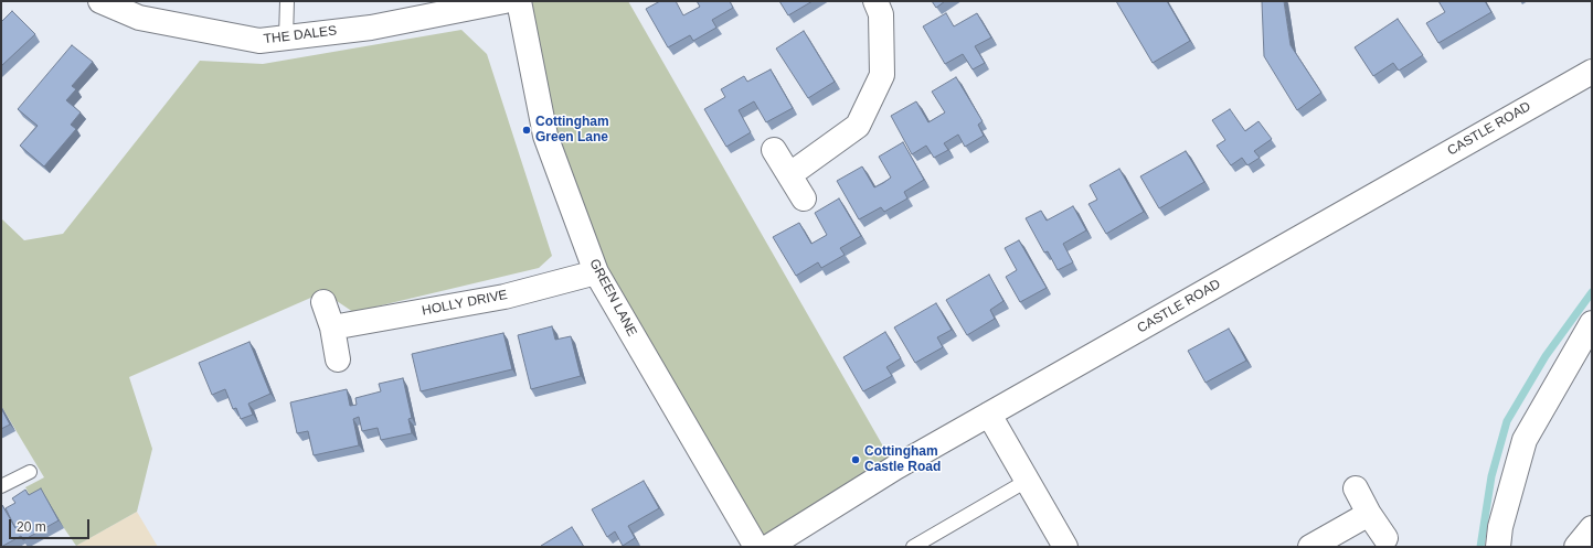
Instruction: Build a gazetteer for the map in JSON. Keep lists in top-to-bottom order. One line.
{"streets":{"street":["THE DALES","CASTLE ROAD","GREEN LANE","HOLLY DRIVE"]},"crossings":[["GREEN LANE","HOLLY DRIVE"]],"places":["Cottingham Green Lane","Cottingham Castle Road"],"scale_bar":"20 m"}
